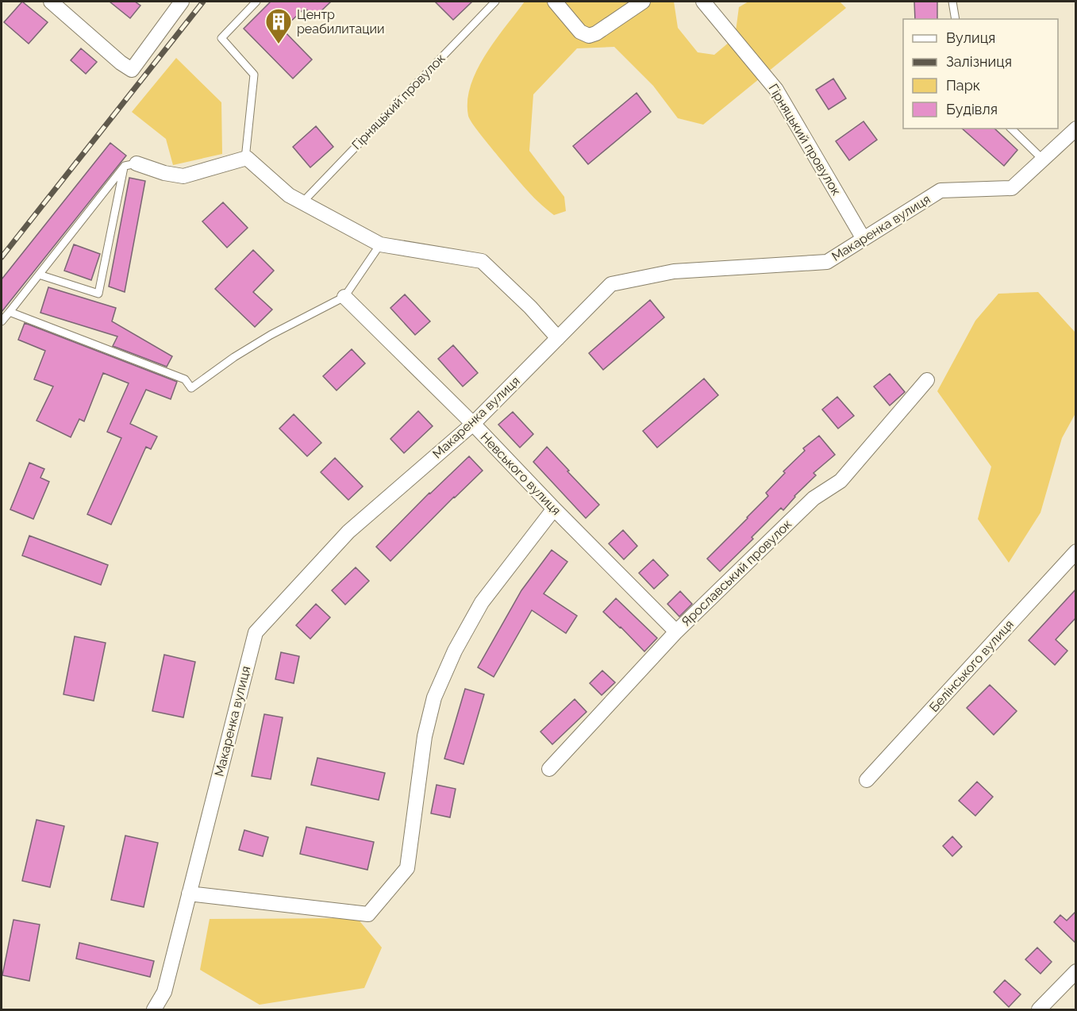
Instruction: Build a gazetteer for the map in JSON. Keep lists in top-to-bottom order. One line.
{"streets":{"street":["Гірняцький провулок","Макаренка вулиця","Невського вулиця","Ярославський провулок","Белінського вулиця"]},"crossings":[["Гірняцький провулок","Макаренка вулиця"],["Макаренка вулиця","Невського вулиця"],["Невського вулиця","Ярославський провулок"]],"places":{"building":["Центр реабилитации"]},"legend":["Вулиця","Залізниця","Парк","Будівля"]}
